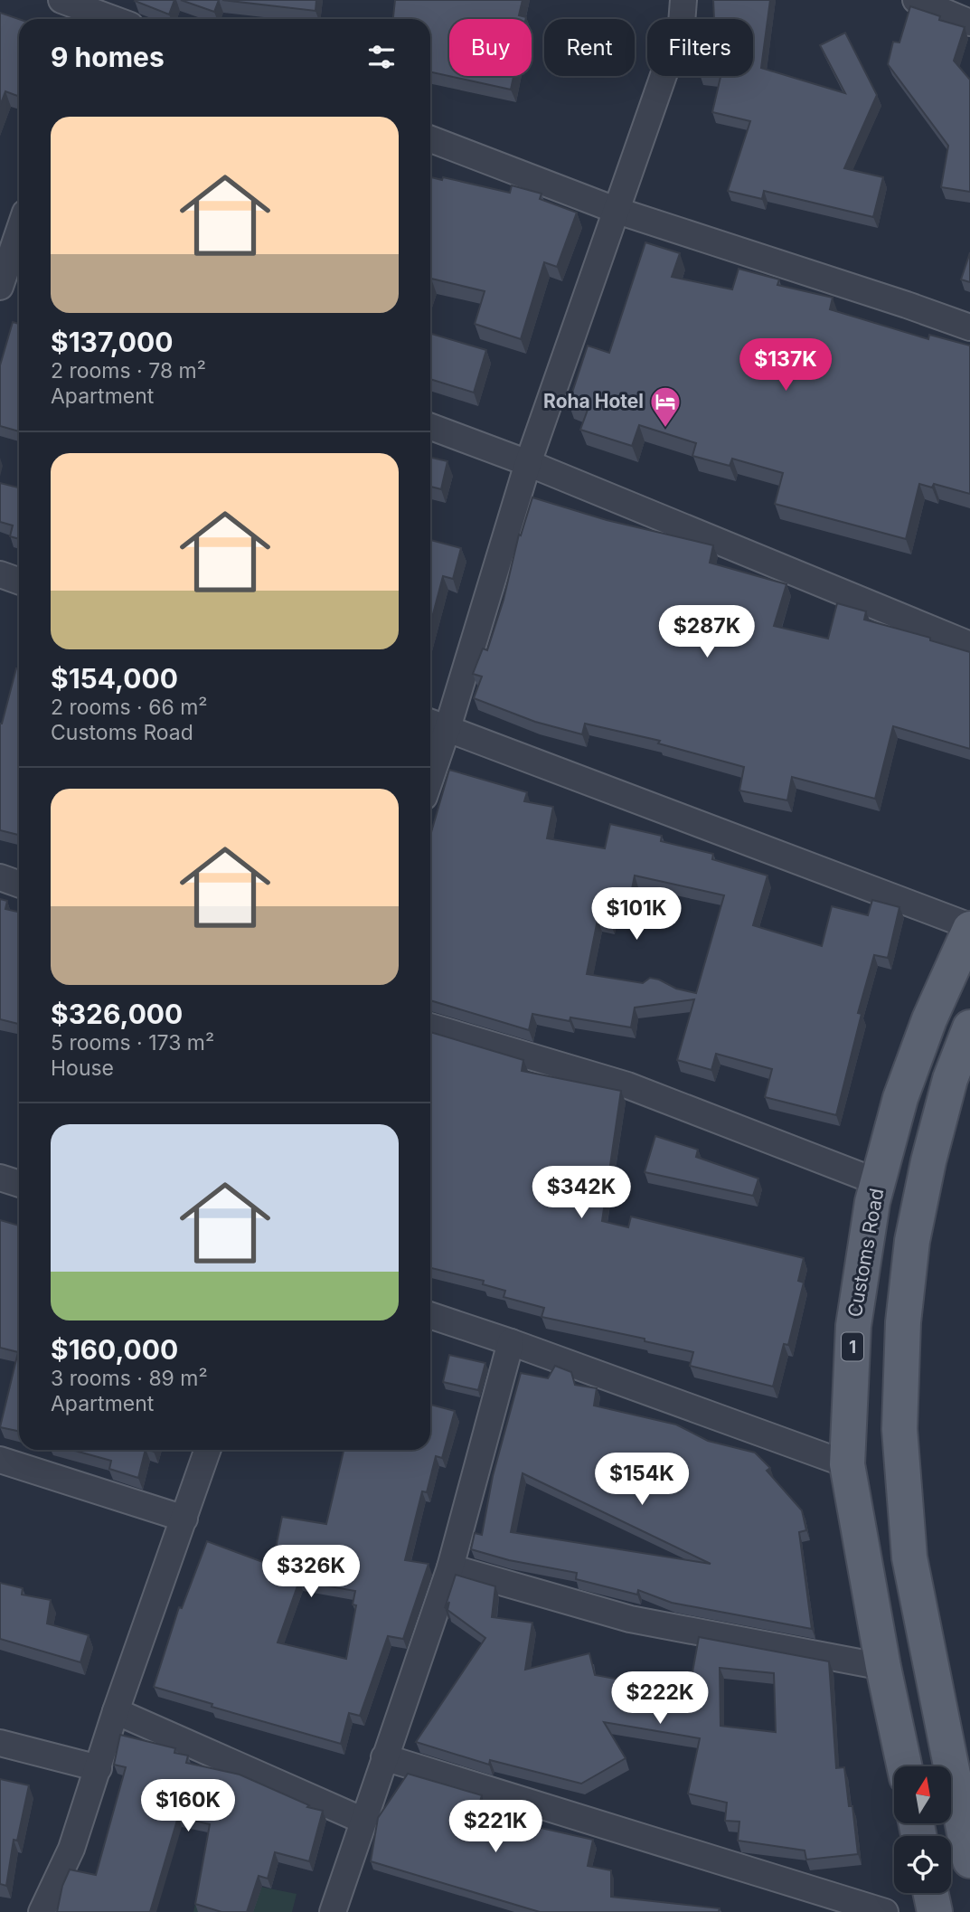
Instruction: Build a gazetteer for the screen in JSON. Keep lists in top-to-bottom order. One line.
{"streets":{"main road":["Customs Road","1"]},"places":{"hotel":["Roha Hotel"]},"north":"top","page":{"chip":["Buy","Rent","Filters"],"heading":"9 homes","list":[{"name":"$137,000","note":"2 rooms · 78 m² · Apartment"},{"name":"$154,000","note":"2 rooms · 66 m² · Customs Road"},{"name":"$326,000","note":"5 rooms · 173 m² · House"},{"name":"$160,000","note":"3 rooms · 89 m² · Apartment"}],"price":["$137K","$287K","$101K","$342K","$154K","$326K","$222K","$160K","$221K"]}}
